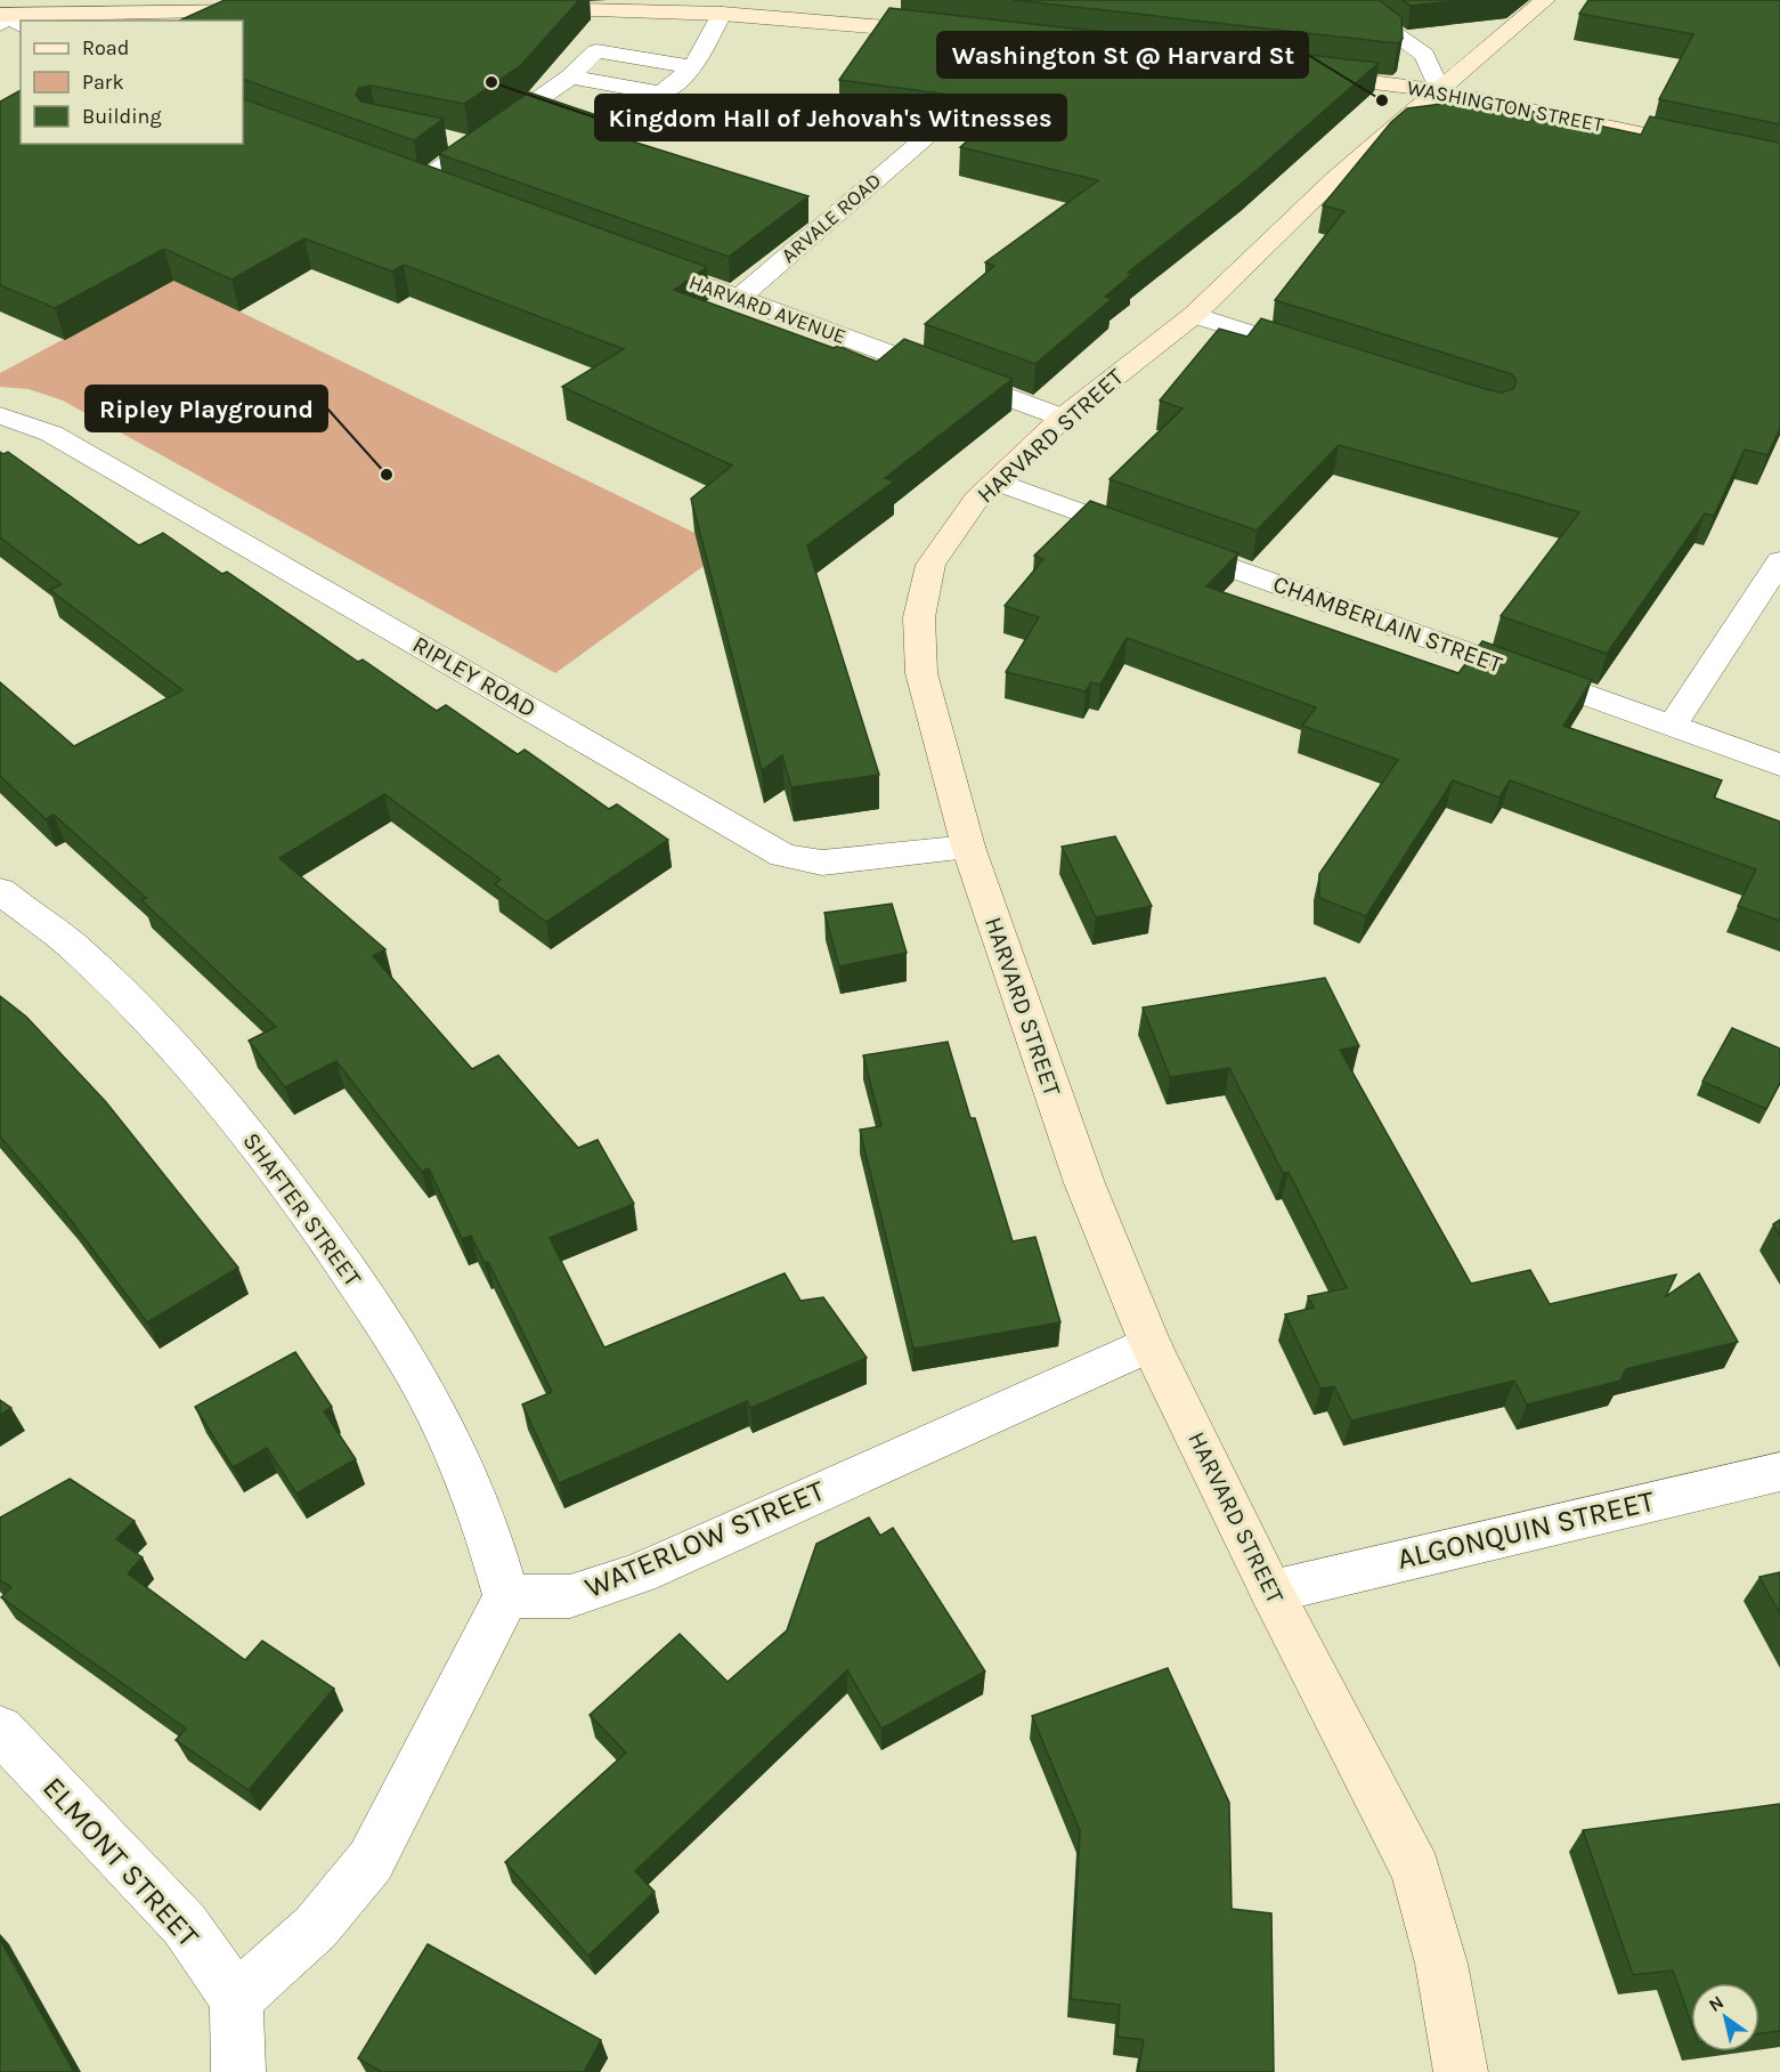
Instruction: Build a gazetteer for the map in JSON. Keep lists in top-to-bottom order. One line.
{"streets":{"main road":["WASHINGTON STREET","HARVARD STREET"],"street":["ARVALE ROAD","HARVARD AVENUE","CHAMBERLAIN STREET","RIPLEY ROAD","SHAFTER STREET","ALGONQUIN STREET","WATERLOW STREET","ELMONT STREET"]},"crossings":[["WASHINGTON STREET","HARVARD STREET"],["ARVALE ROAD","HARVARD AVENUE"],["HARVARD AVENUE","HARVARD STREET"],["HARVARD STREET","CHAMBERLAIN STREET"],["HARVARD STREET","RIPLEY ROAD"],["HARVARD STREET","ALGONQUIN STREET"],["HARVARD STREET","WATERLOW STREET"],["SHAFTER STREET","WATERLOW STREET"]],"places":["Kingdom Hall of Jehovah's Witnesses","Washington St @ Harvard St","Ripley Playground"],"legend":["Road","Park","Building"],"north":"top left"}
